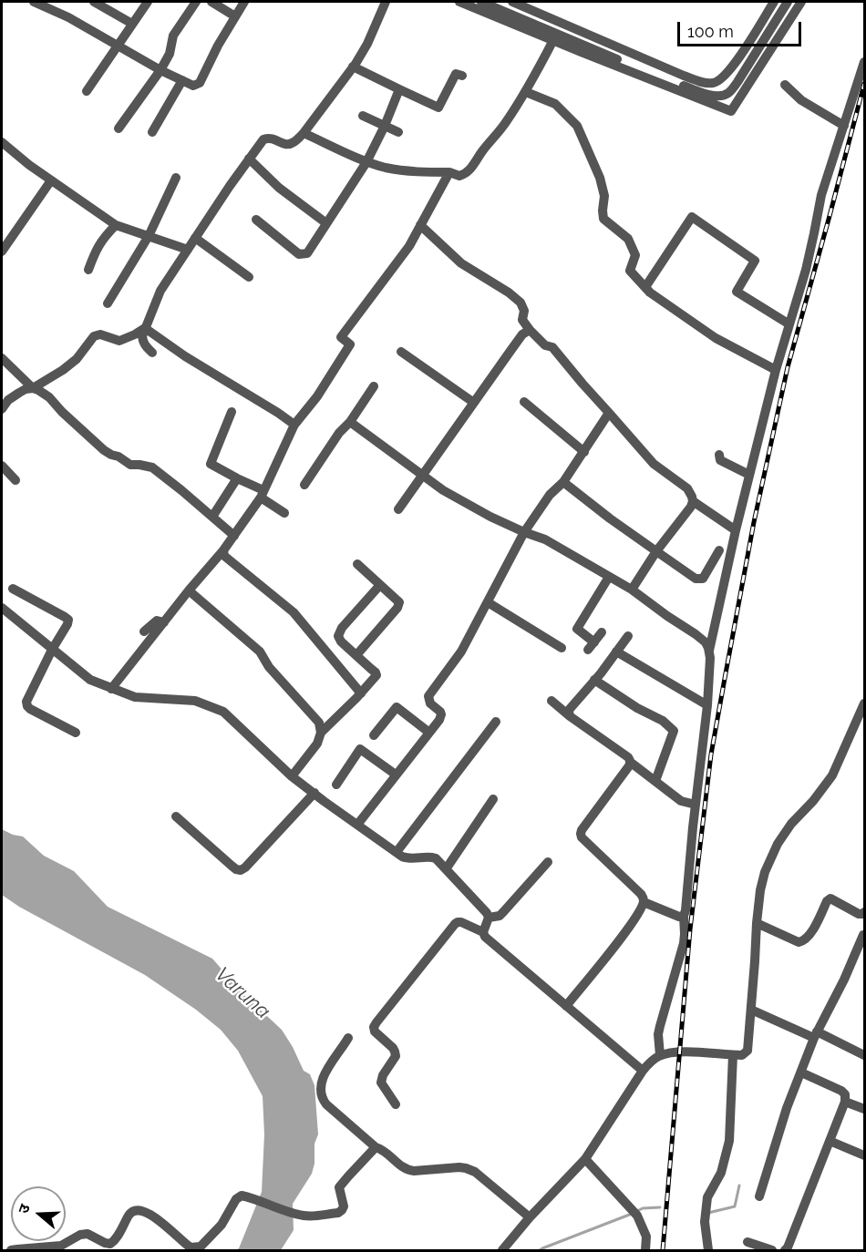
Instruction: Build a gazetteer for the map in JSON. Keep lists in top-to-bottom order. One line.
{"water":["Varuna"],"scale_bar":"100 m","north":"left"}
